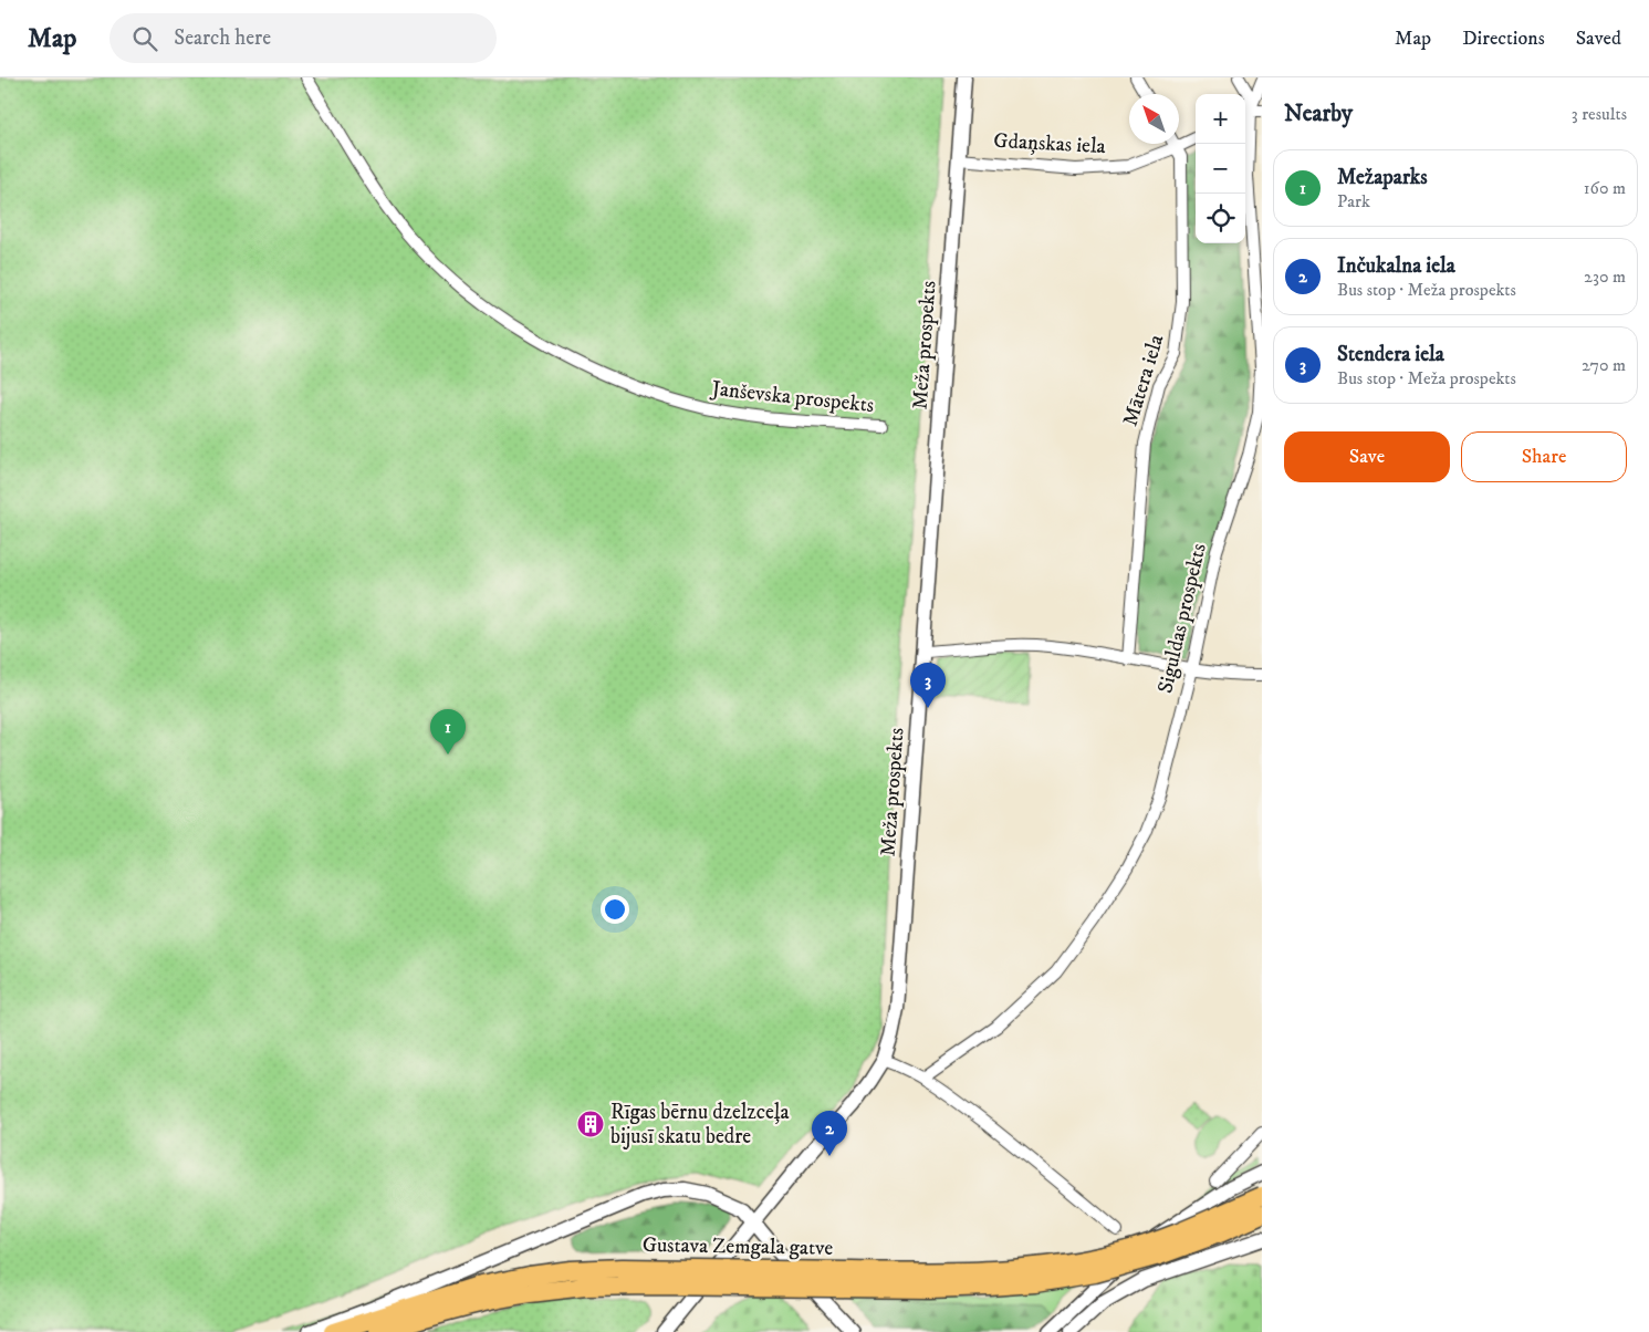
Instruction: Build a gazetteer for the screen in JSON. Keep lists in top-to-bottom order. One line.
{"streets":{"main road":["Gustava Zemgala gatve"],"street":["Gdaņskas iela","Meža prospekts","Mātera iela","Janševska prospekts","Siguldas prospekts"]},"crossings":[["Gdaņskas iela","Meža prospekts"],["Gdaņskas iela","Mātera iela"]],"places":{"building":["Rīgas bērnu dzelzceļa bijusī skatu bedre"]},"north":"top left","page":{"header":"Map","search":"Search here","nav":["Map","Directions","Saved"],"heading":["Nearby","3 results"],"map_buttons":["+","−"],"list":[{"mark":"1","name":"Mežaparks","note":"Park","value":"160 m"},{"mark":"2","name":"Inčukalna iela","note":"Bus stop · Meža prospekts","value":"230 m"},{"mark":"3","name":"Stendera iela","note":"Bus stop · Meža prospekts","value":"270 m"}],"buttons":["Save","Share"],"pins":["3","1","2"]}}
